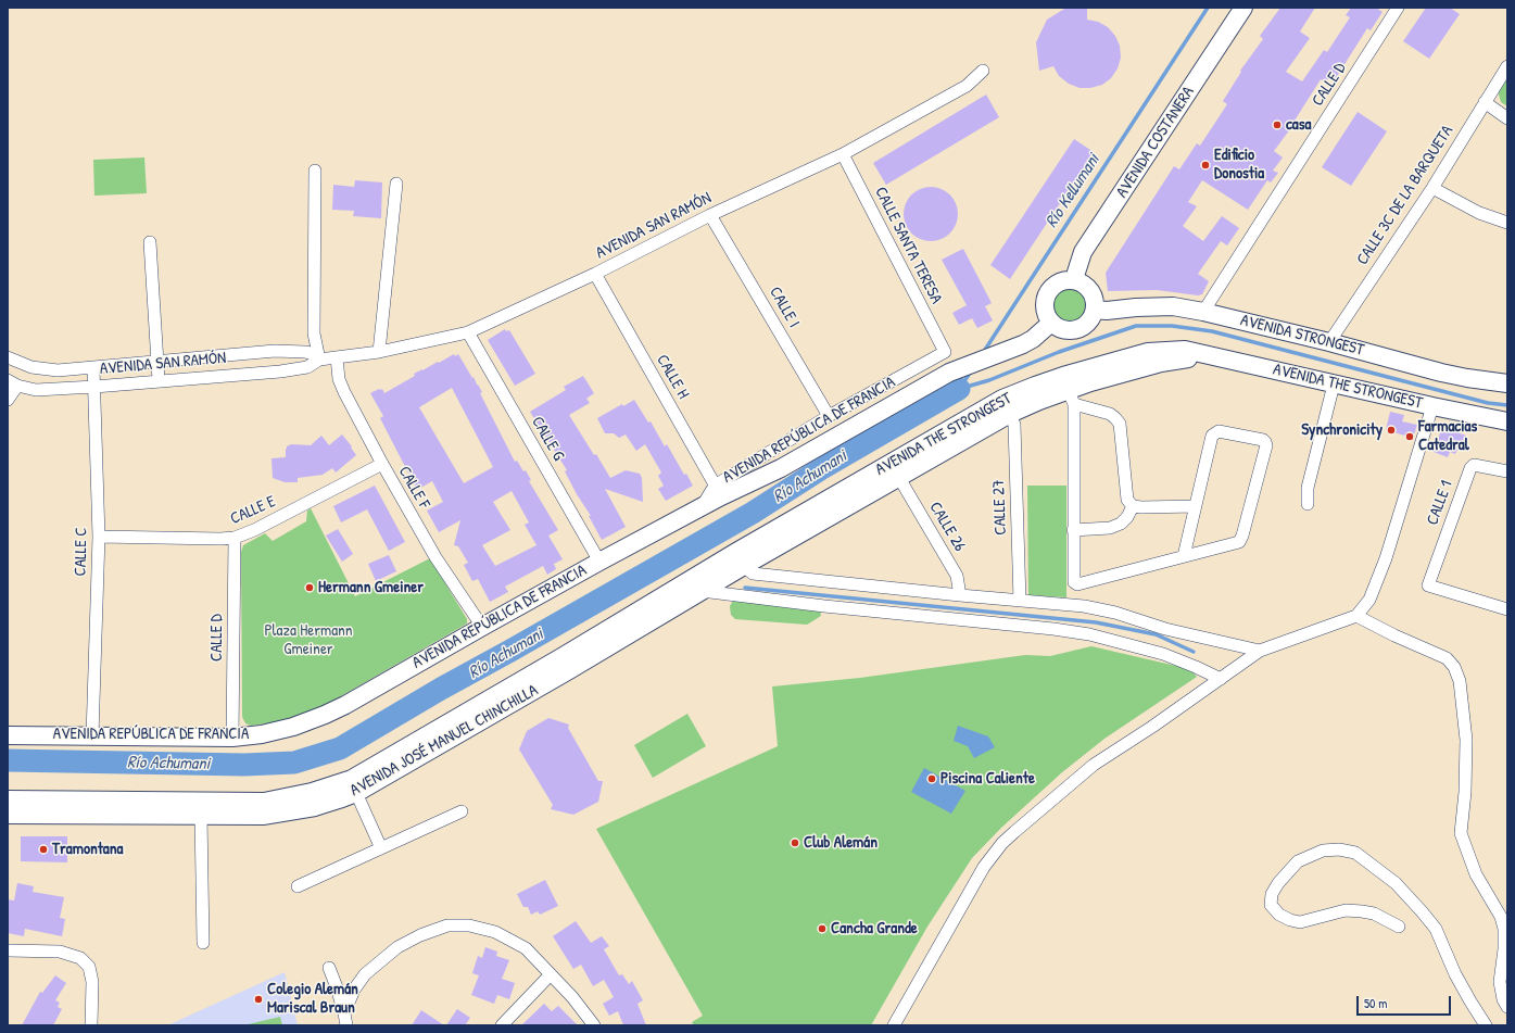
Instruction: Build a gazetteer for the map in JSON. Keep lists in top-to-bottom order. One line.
{"streets":{"street":["CALLE D","AVENIDA COSTANERA","CALLE 3C DE LA BARQUETA","AVENIDA SAN RAMÓN","CALLE SANTA TERESA","CALLE I","AVENIDA STRONGEST","CALLE H","AVENIDA THE STRONGEST","AVENIDA REPÚBLICA DE FRANCIA","CALLE G","CALLE F","CALLE 1","CALLE 27","CALLE E","CALLE 26","CALLE C","AVENIDA JOSÉ MANUEL CHINCHILLA"]},"crossings":[["CALLE D","AVENIDA STRONGEST"],["CALLE D","AVENIDA REPÚBLICA DE FRANCIA"],["CALLE D","CALLE E"],["AVENIDA COSTANERA","AVENIDA STRONGEST"],["AVENIDA COSTANERA","AVENIDA REPÚBLICA DE FRANCIA"],["CALLE 3C DE LA BARQUETA","AVENIDA STRONGEST"],["AVENIDA SAN RAMÓN","CALLE SANTA TERESA"],["AVENIDA SAN RAMÓN","CALLE I"],["AVENIDA SAN RAMÓN","CALLE H"],["AVENIDA SAN RAMÓN","CALLE G"],["AVENIDA SAN RAMÓN","CALLE F"],["AVENIDA SAN RAMÓN","CALLE C"],["CALLE SANTA TERESA","AVENIDA REPÚBLICA DE FRANCIA"],["CALLE I","AVENIDA REPÚBLICA DE FRANCIA"],["AVENIDA STRONGEST","AVENIDA REPÚBLICA DE FRANCIA"],["CALLE H","AVENIDA REPÚBLICA DE FRANCIA"],["AVENIDA THE STRONGEST","CALLE 27"],["AVENIDA THE STRONGEST","CALLE 26"],["AVENIDA THE STRONGEST","AVENIDA JOSÉ MANUEL CHINCHILLA"],["AVENIDA REPÚBLICA DE FRANCIA","CALLE G"],["AVENIDA REPÚBLICA DE FRANCIA","CALLE F"],["AVENIDA REPÚBLICA DE FRANCIA","CALLE C"],["CALLE F","CALLE E"],["CALLE E","CALLE C"]],"water":["Río Kellumani","Río Achumani"],"parks":["Plaza Hermann Gmeiner"],"places":["casa","Edificio Donostia","Synchronicity","Farmacias Catedral","Hermann Gmeiner","Piscina Caliente","Club Alemán","Tramontana","Cancha Grande","Colegio Alemán Mariscal Braun"],"scale_bar":"50 m"}
